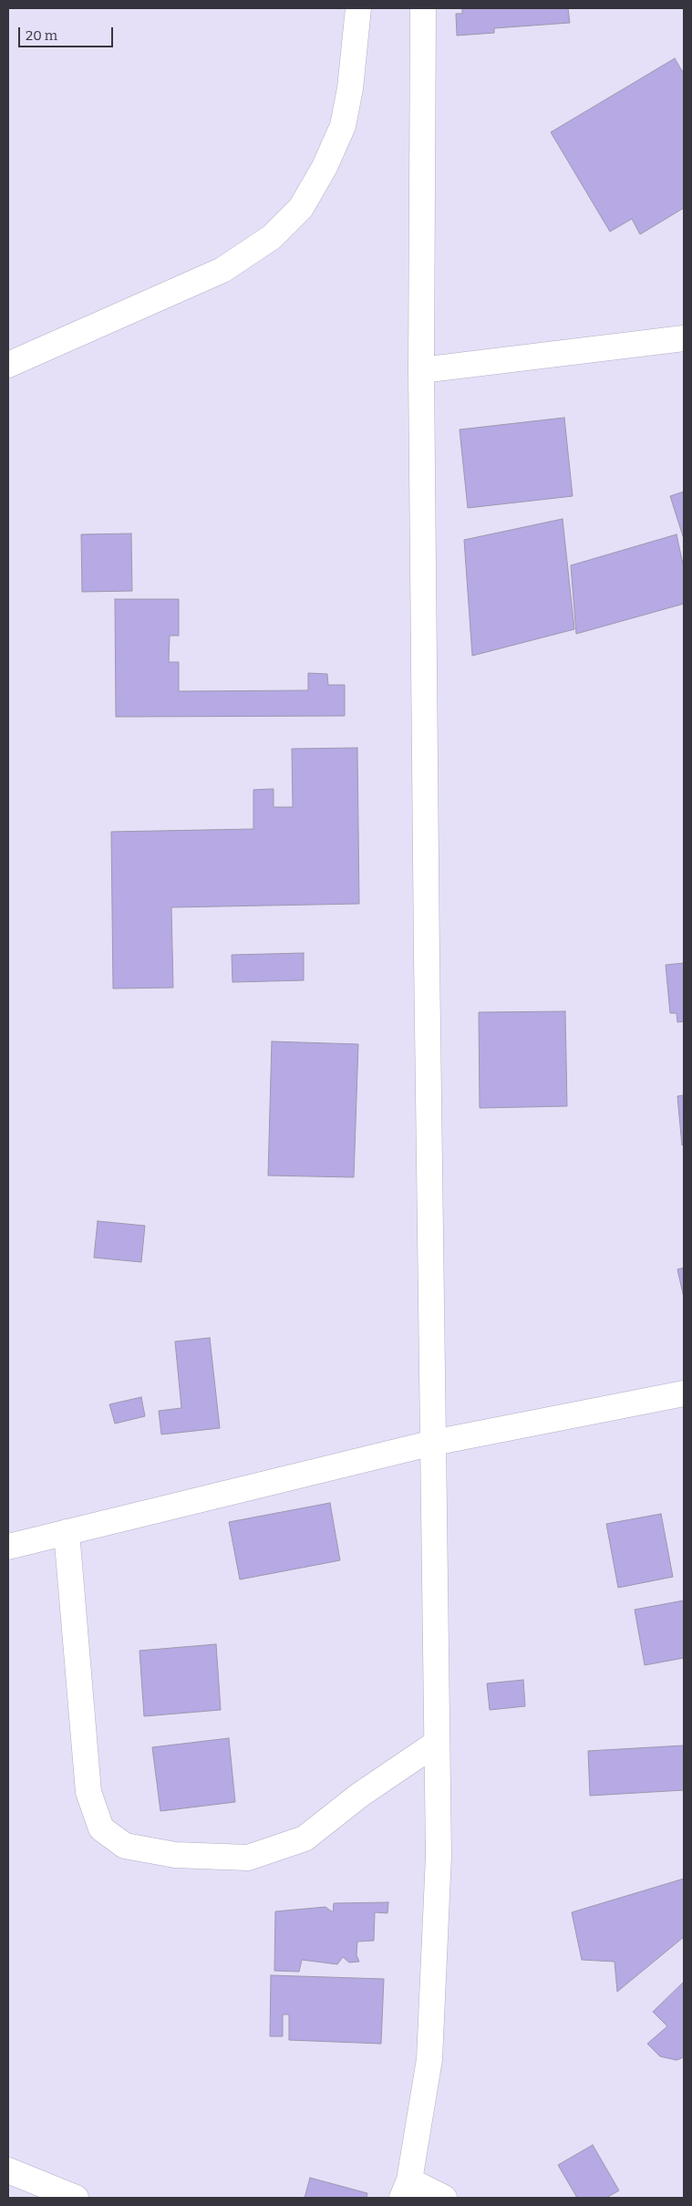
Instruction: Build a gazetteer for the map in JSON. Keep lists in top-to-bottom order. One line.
{"scale_bar":"20 m"}
